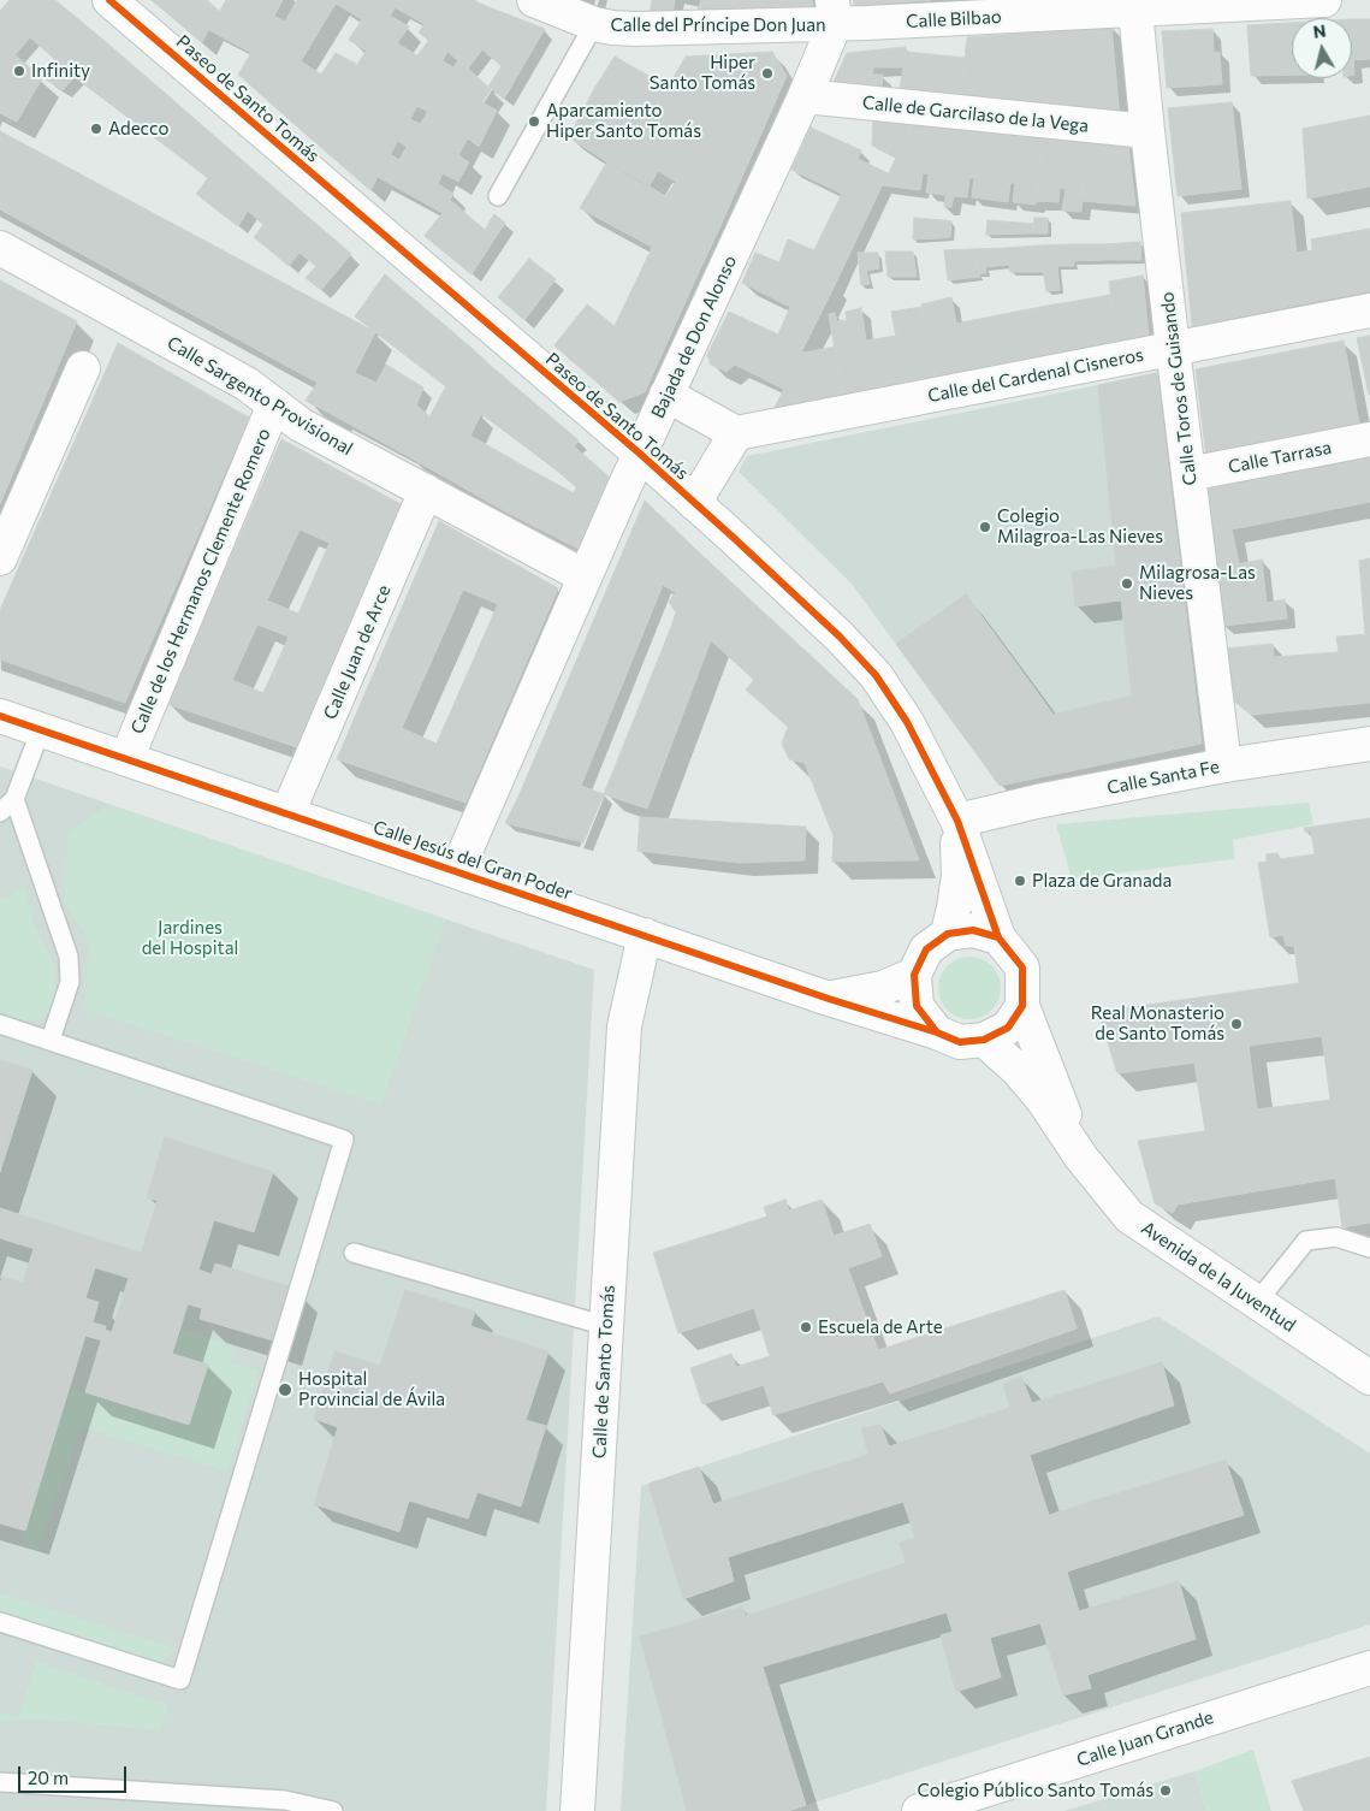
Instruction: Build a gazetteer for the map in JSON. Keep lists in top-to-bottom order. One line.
{"streets":{"street":["Calle Bilbao","Calle del Príncipe Don Juan","Paseo de Santo Tomás","Calle de Garcilaso de la Vega","Bajada de Don Alonso","Calle del Cardenal Cisneros","Calle Toros de Guisando","Calle Sargento Provisional","Calle Tarrasa","Calle de los Hermanos Clemente Romero","Calle Juan de Arce","Calle Santa Fe","Calle Jesús del Gran Poder","Avenida de la Juventud","Calle de Santo Tomás","Calle Juan Grande"]},"crossings":[["Calle Bilbao","Calle del Príncipe Don Juan"],["Calle Bilbao","Bajada de Don Alonso"],["Calle Bilbao","Calle Toros de Guisando"],["Calle del Príncipe Don Juan","Bajada de Don Alonso"],["Paseo de Santo Tomás","Bajada de Don Alonso"],["Paseo de Santo Tomás","Calle Santa Fe"],["Paseo de Santo Tomás","Calle Jesús del Gran Poder"],["Paseo de Santo Tomás","Avenida de la Juventud"],["Calle de Garcilaso de la Vega","Bajada de Don Alonso"],["Calle de Garcilaso de la Vega","Calle Toros de Guisando"],["Bajada de Don Alonso","Calle Sargento Provisional"],["Bajada de Don Alonso","Calle Jesús del Gran Poder"],["Calle del Cardenal Cisneros","Calle Toros de Guisando"],["Calle Toros de Guisando","Calle Tarrasa"],["Calle Toros de Guisando","Calle Santa Fe"],["Calle Sargento Provisional","Calle de los Hermanos Clemente Romero"],["Calle Sargento Provisional","Calle Juan de Arce"],["Calle de los Hermanos Clemente Romero","Calle Jesús del Gran Poder"],["Calle Juan de Arce","Calle Jesús del Gran Poder"],["Calle Jesús del Gran Poder","Avenida de la Juventud"],["Calle Jesús del Gran Poder","Calle de Santo Tomás"]],"parks":["Jardines del Hospital"],"places":["Infinity","Hiper Santo Tomás","Aparcamiento Hiper Santo Tomás","Adecco","Colegio Milagroa-Las Nieves","Milagrosa-Las Nieves","Plaza de Granada","Real Monasterio de Santo Tomás","Escuela de Arte","Hospital Provincial de Ávila","Colegio Público Santo Tomás"],"scale_bar":"20 m","north":"top"}
